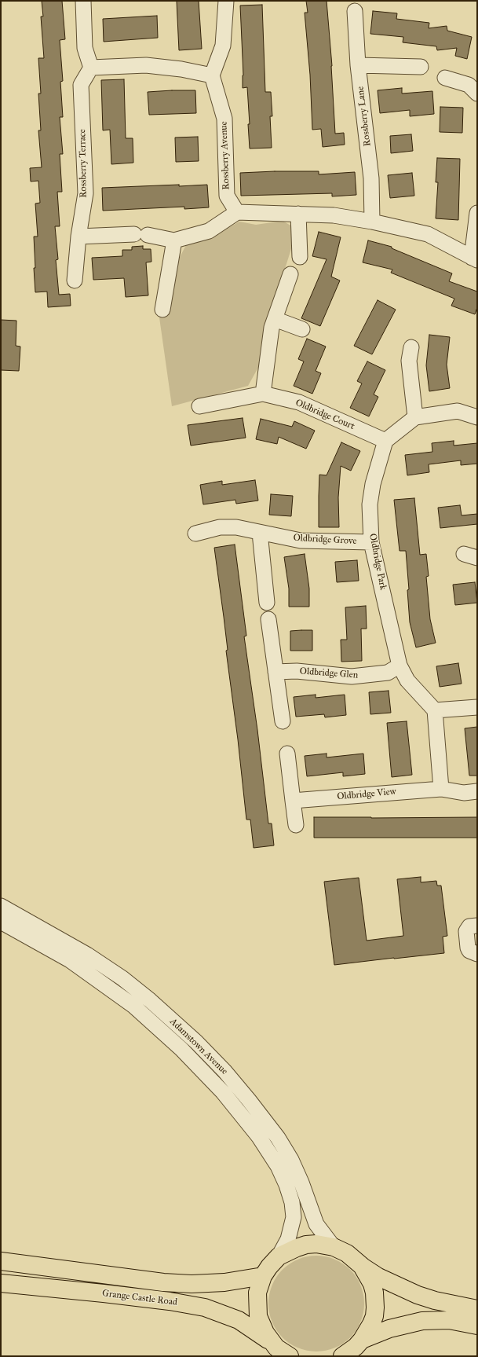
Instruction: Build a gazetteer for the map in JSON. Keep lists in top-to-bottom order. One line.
{"streets":{"main road":["Grange Castle Road"],"street":["Rossberry Lane","Rossberry Avenue","Rossberry Terrace","Oldbridge Court","Oldbridge Grove","Oldbridge Park","Oldbridge Glen","Oldbridge View","Adamstown Avenue"]},"crossings":[["Oldbridge Court","Oldbridge Park"],["Oldbridge Grove","Oldbridge Park"],["Oldbridge Park","Oldbridge Glen"],["Adamstown Avenue","Grange Castle Road"]]}
